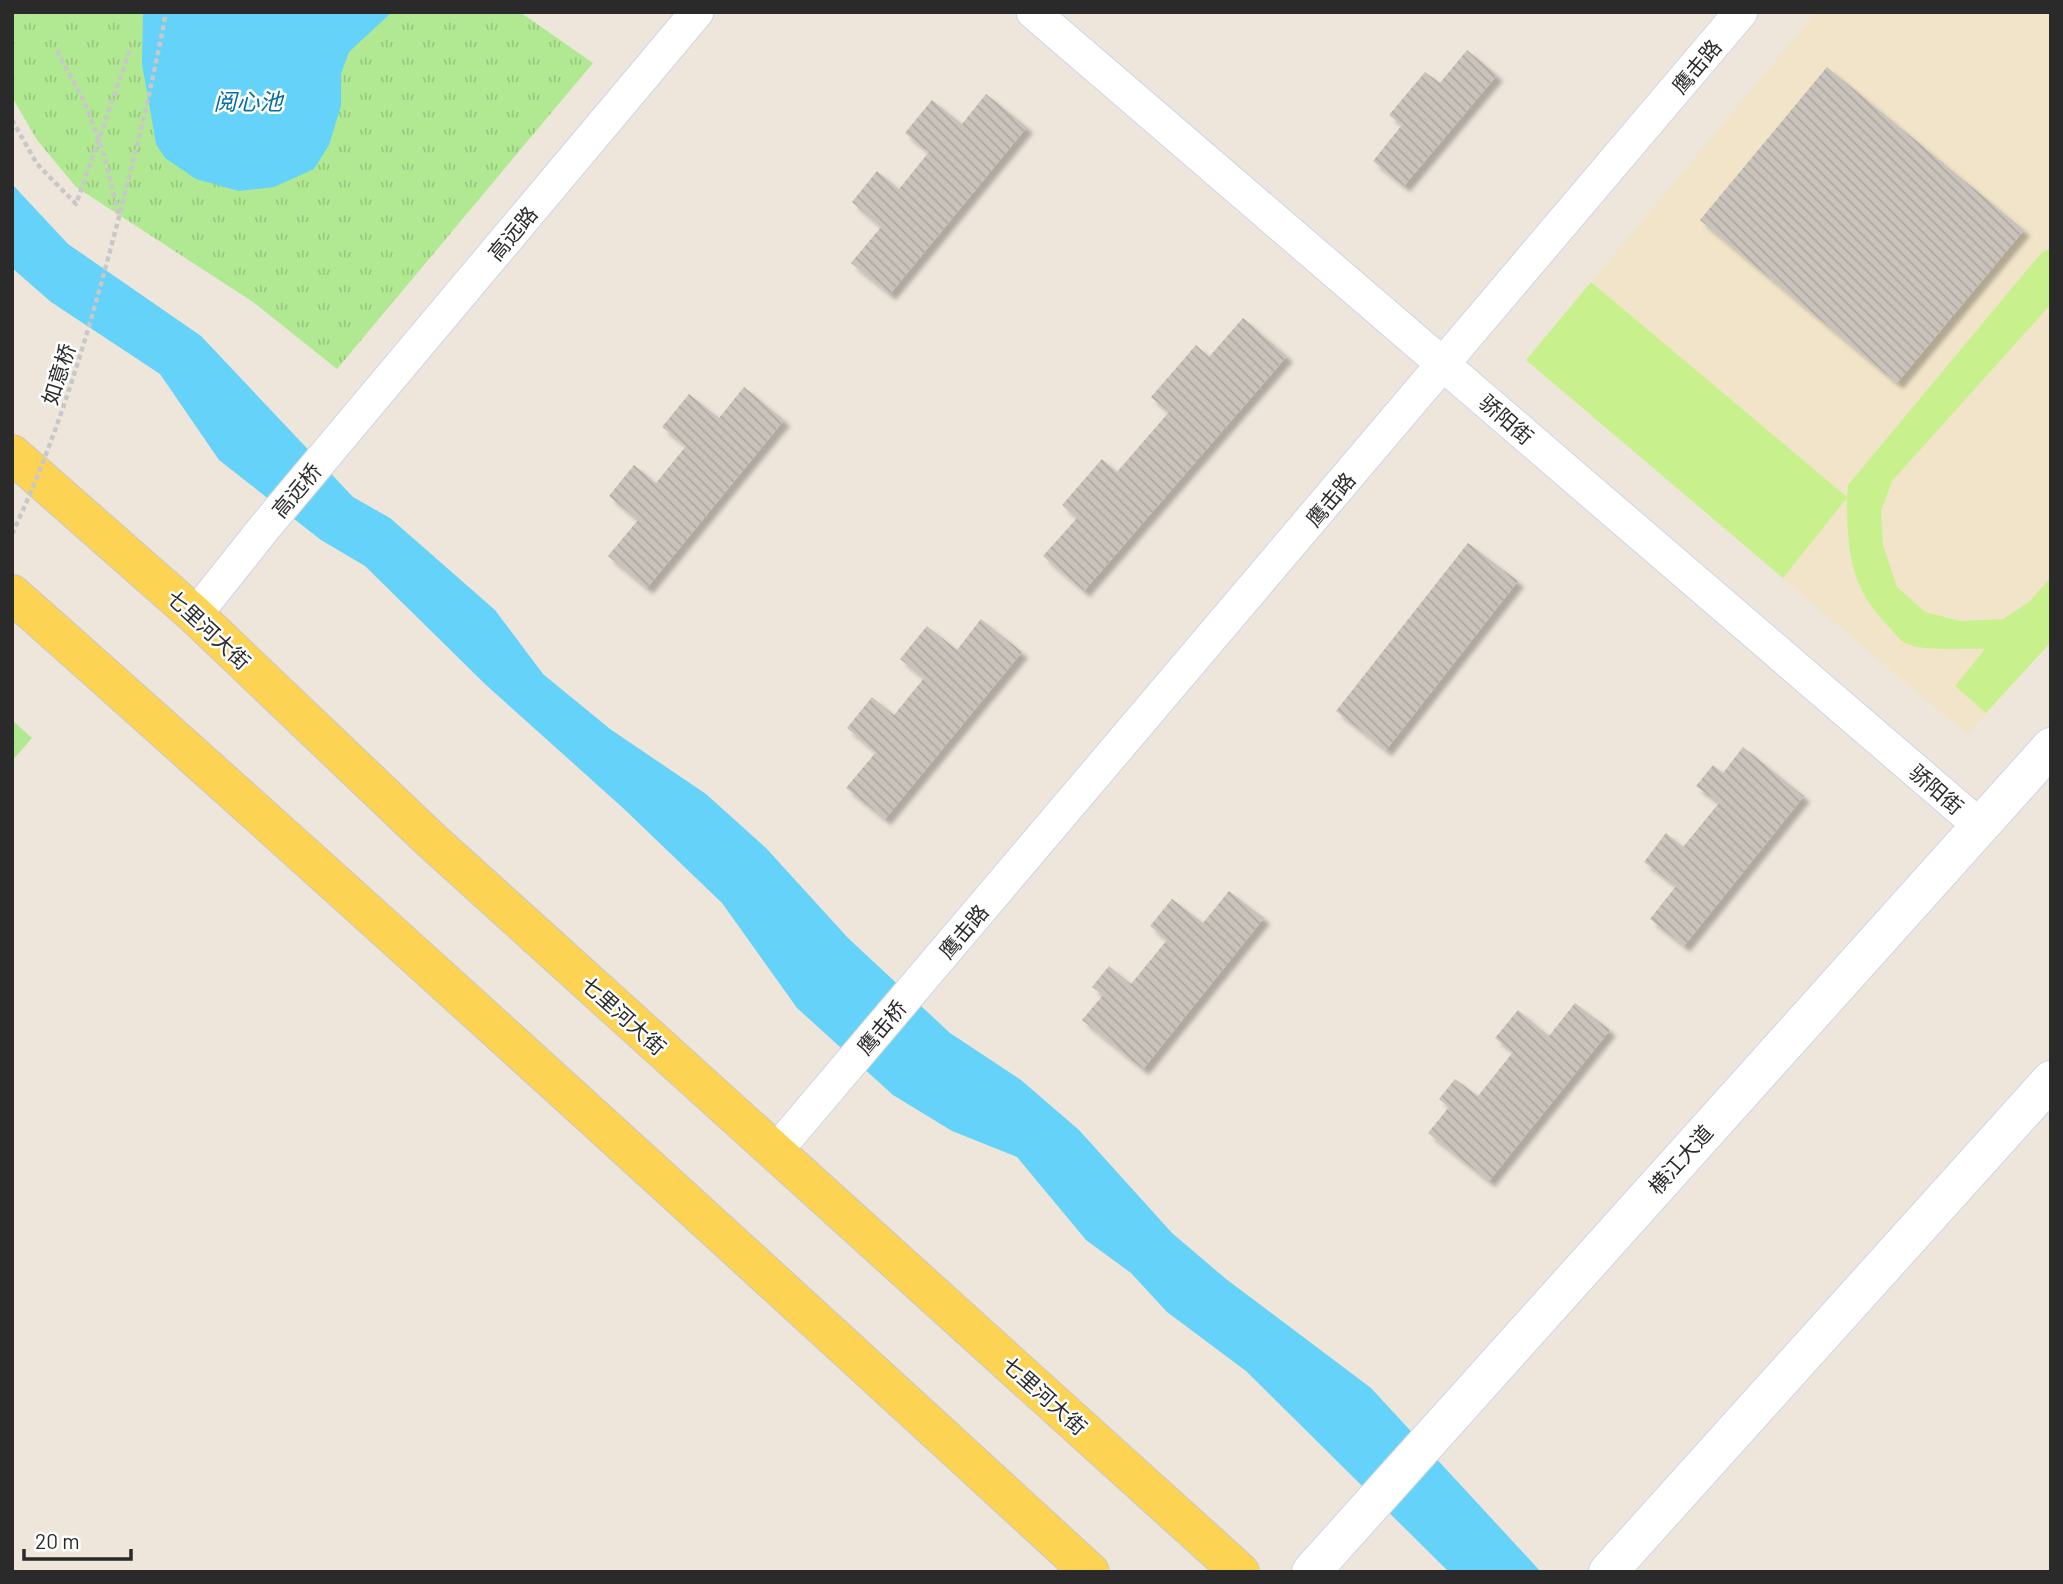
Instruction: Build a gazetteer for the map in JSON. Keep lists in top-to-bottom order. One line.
{"streets":{"main road":["七里河大街","横江大道"],"street":["鹰击路","高远路","骄阳街","高远桥","鹰击桥"],"path":["如意桥"]},"crossings":[["鹰击路","骄阳街"],["鹰击路","鹰击桥"],["高远路","高远桥"],["骄阳街","横江大道"],["高远桥","七里河大街"],["七里河大街","鹰击桥"]],"water":["阅心池"],"scale_bar":"20 m"}
